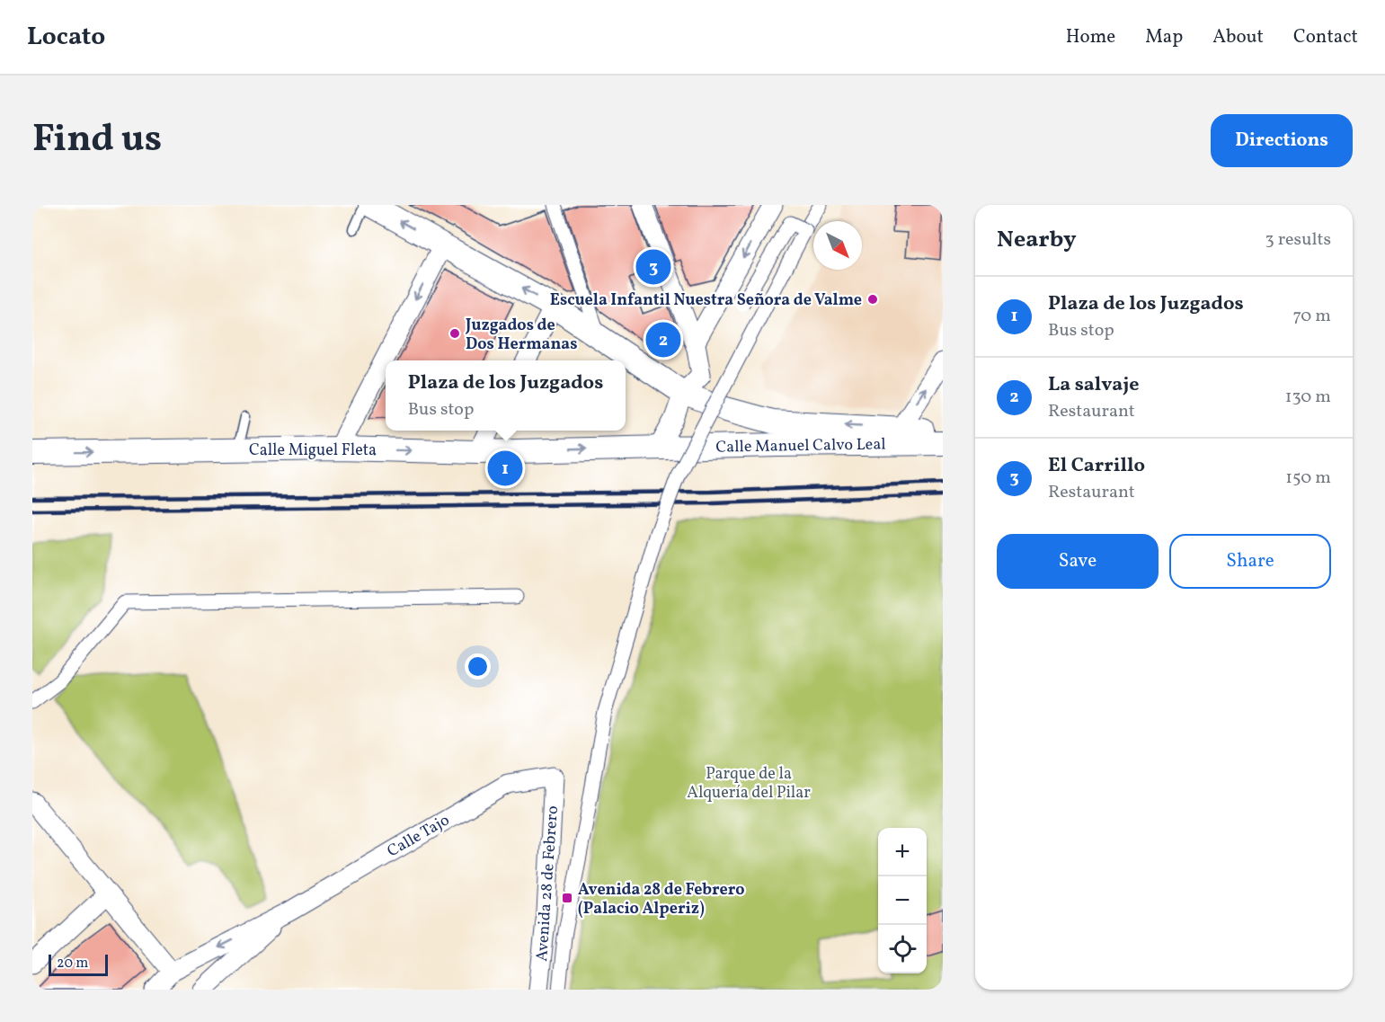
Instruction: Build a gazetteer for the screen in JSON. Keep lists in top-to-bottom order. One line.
{"streets":{"street":["Calle Manuel Calvo Leal","Calle Miguel Fleta","Calle Tajo","Avenida 28 de Febrero"]},"crossings":[["Calle Manuel Calvo Leal","Calle Miguel Fleta"],["Calle Tajo","Avenida 28 de Febrero"]],"parks":["Parque de la Alquería del Pilar"],"places":{"other":["Escuela Infantil Nuestra Señora de Valme","Juzgados de Dos Hermanas"],"transit":["Avenida 28 de Febrero (Palacio Alperiz)"]},"scale_bar":"20 m","north":"bottom right","page":{"header":"Locato","nav":["Home","Map","About","Contact"],"title":"Find us","buttons":["Directions",["Save","Share"]],"heading":["Nearby","3 results"],"pins":["3","2","1"],"list":[{"mark":"1","name":"Plaza de los Juzgados","note":"Bus stop","value":"70 m"},{"mark":"2","name":"La salvaje","note":"Restaurant","value":"130 m"},{"mark":"3","name":"El Carrillo","note":"Restaurant","value":"150 m"}],"popup":["Plaza de los Juzgados","Bus stop"],"map_buttons":["+","−"],"scale":"20 m"}}
